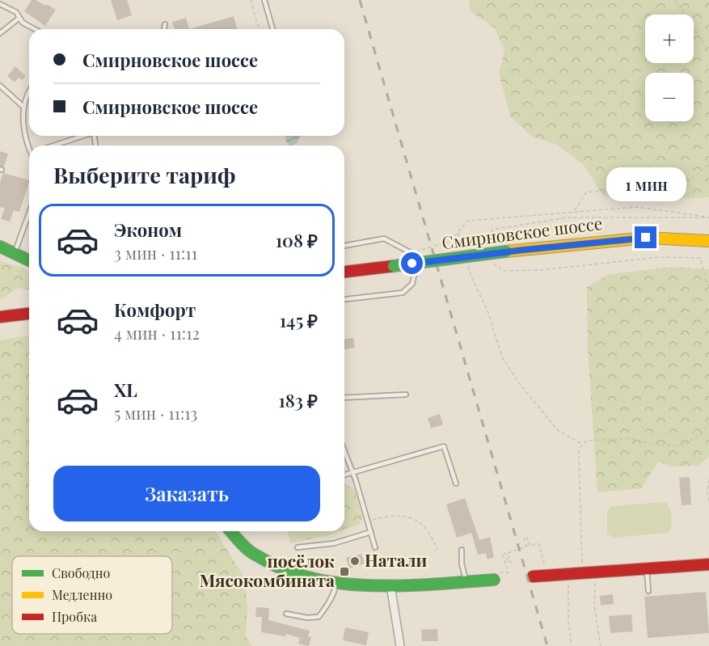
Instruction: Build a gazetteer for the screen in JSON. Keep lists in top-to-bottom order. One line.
{"streets":{"street":["Смирновское шоссе"]},"places":{"other":["Натали"],"transit":["посёлок Мясокомбината"]},"legend":["Свободно","Медленно","Пробка"],"page":{"map_buttons":["+","−"],"banner":["Смирновское шоссе","Смирновское шоссе"],"heading":"Выберите тариф","bubble":"1 мин","list":[{"name":"Эконом","note":"3 мин · 11:11","value":"108 ₽"},{"name":"Комфорт","note":"4 мин · 11:12","value":"145 ₽"},{"name":"XL","note":"5 мин · 11:13","value":"183 ₽"}],"buttons":"Заказать"}}
